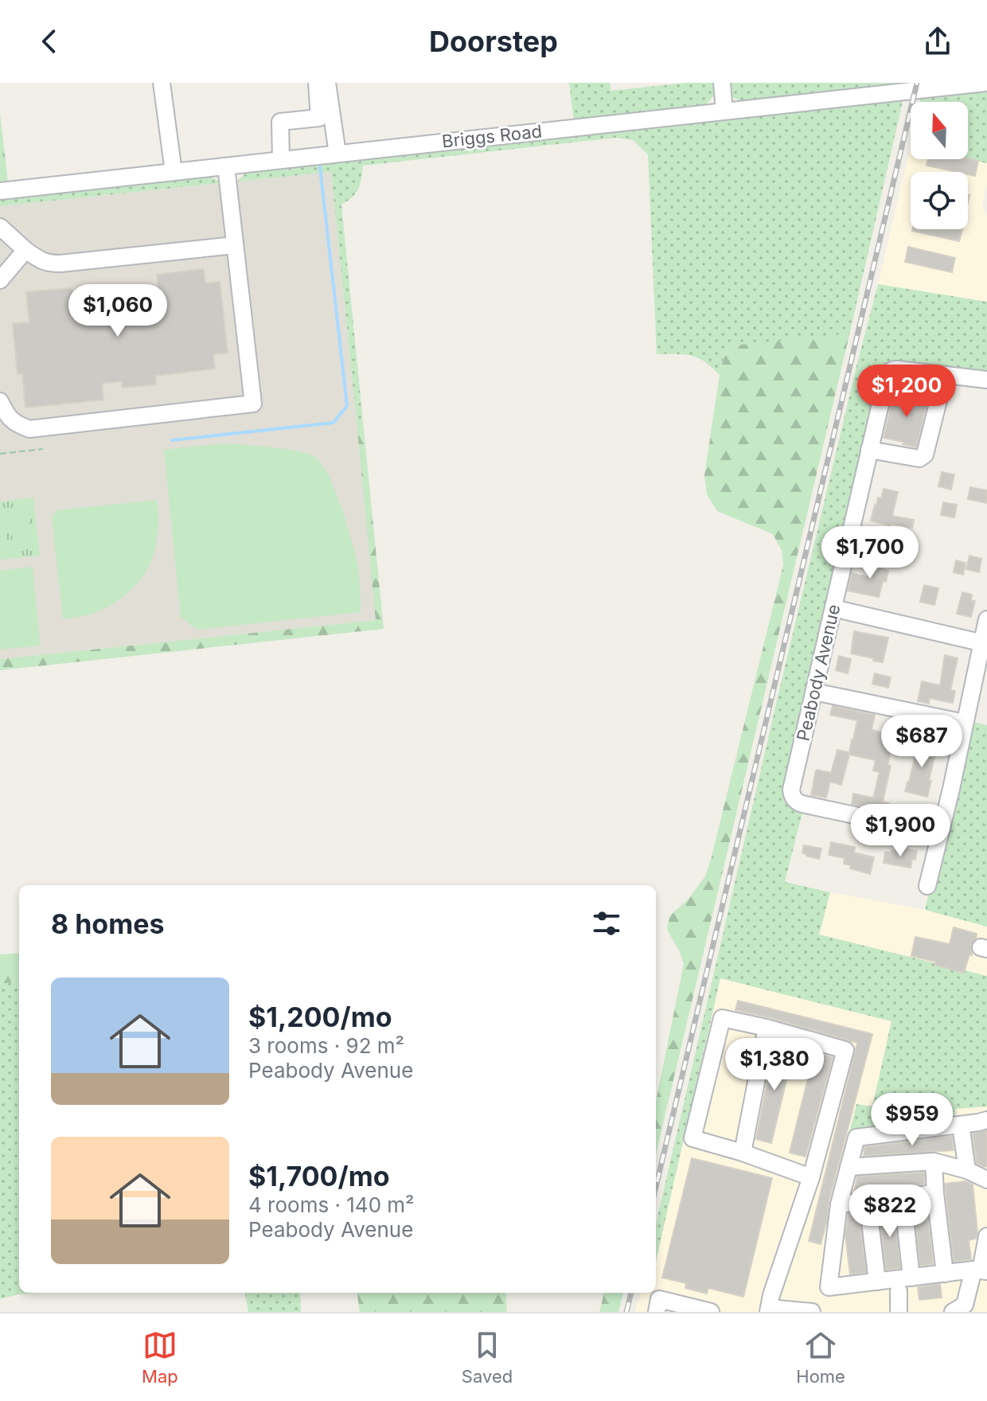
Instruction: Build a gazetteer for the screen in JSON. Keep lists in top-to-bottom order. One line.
{"streets":{"street":["Briggs Road","Peabody Avenue"]},"north":"top","page":{"header":"Doorstep","price":["$1,060","$1,200","$1,700","$687","$1,900","$1,380","$959","$822"],"heading":"8 homes","list":[{"name":"$1,200/mo","note":"3 rooms · 92 m² · Peabody Avenue"},{"name":"$1,700/mo","note":"4 rooms · 140 m² · Peabody Avenue"}],"tabs":["Map","Saved","Home"]}}
